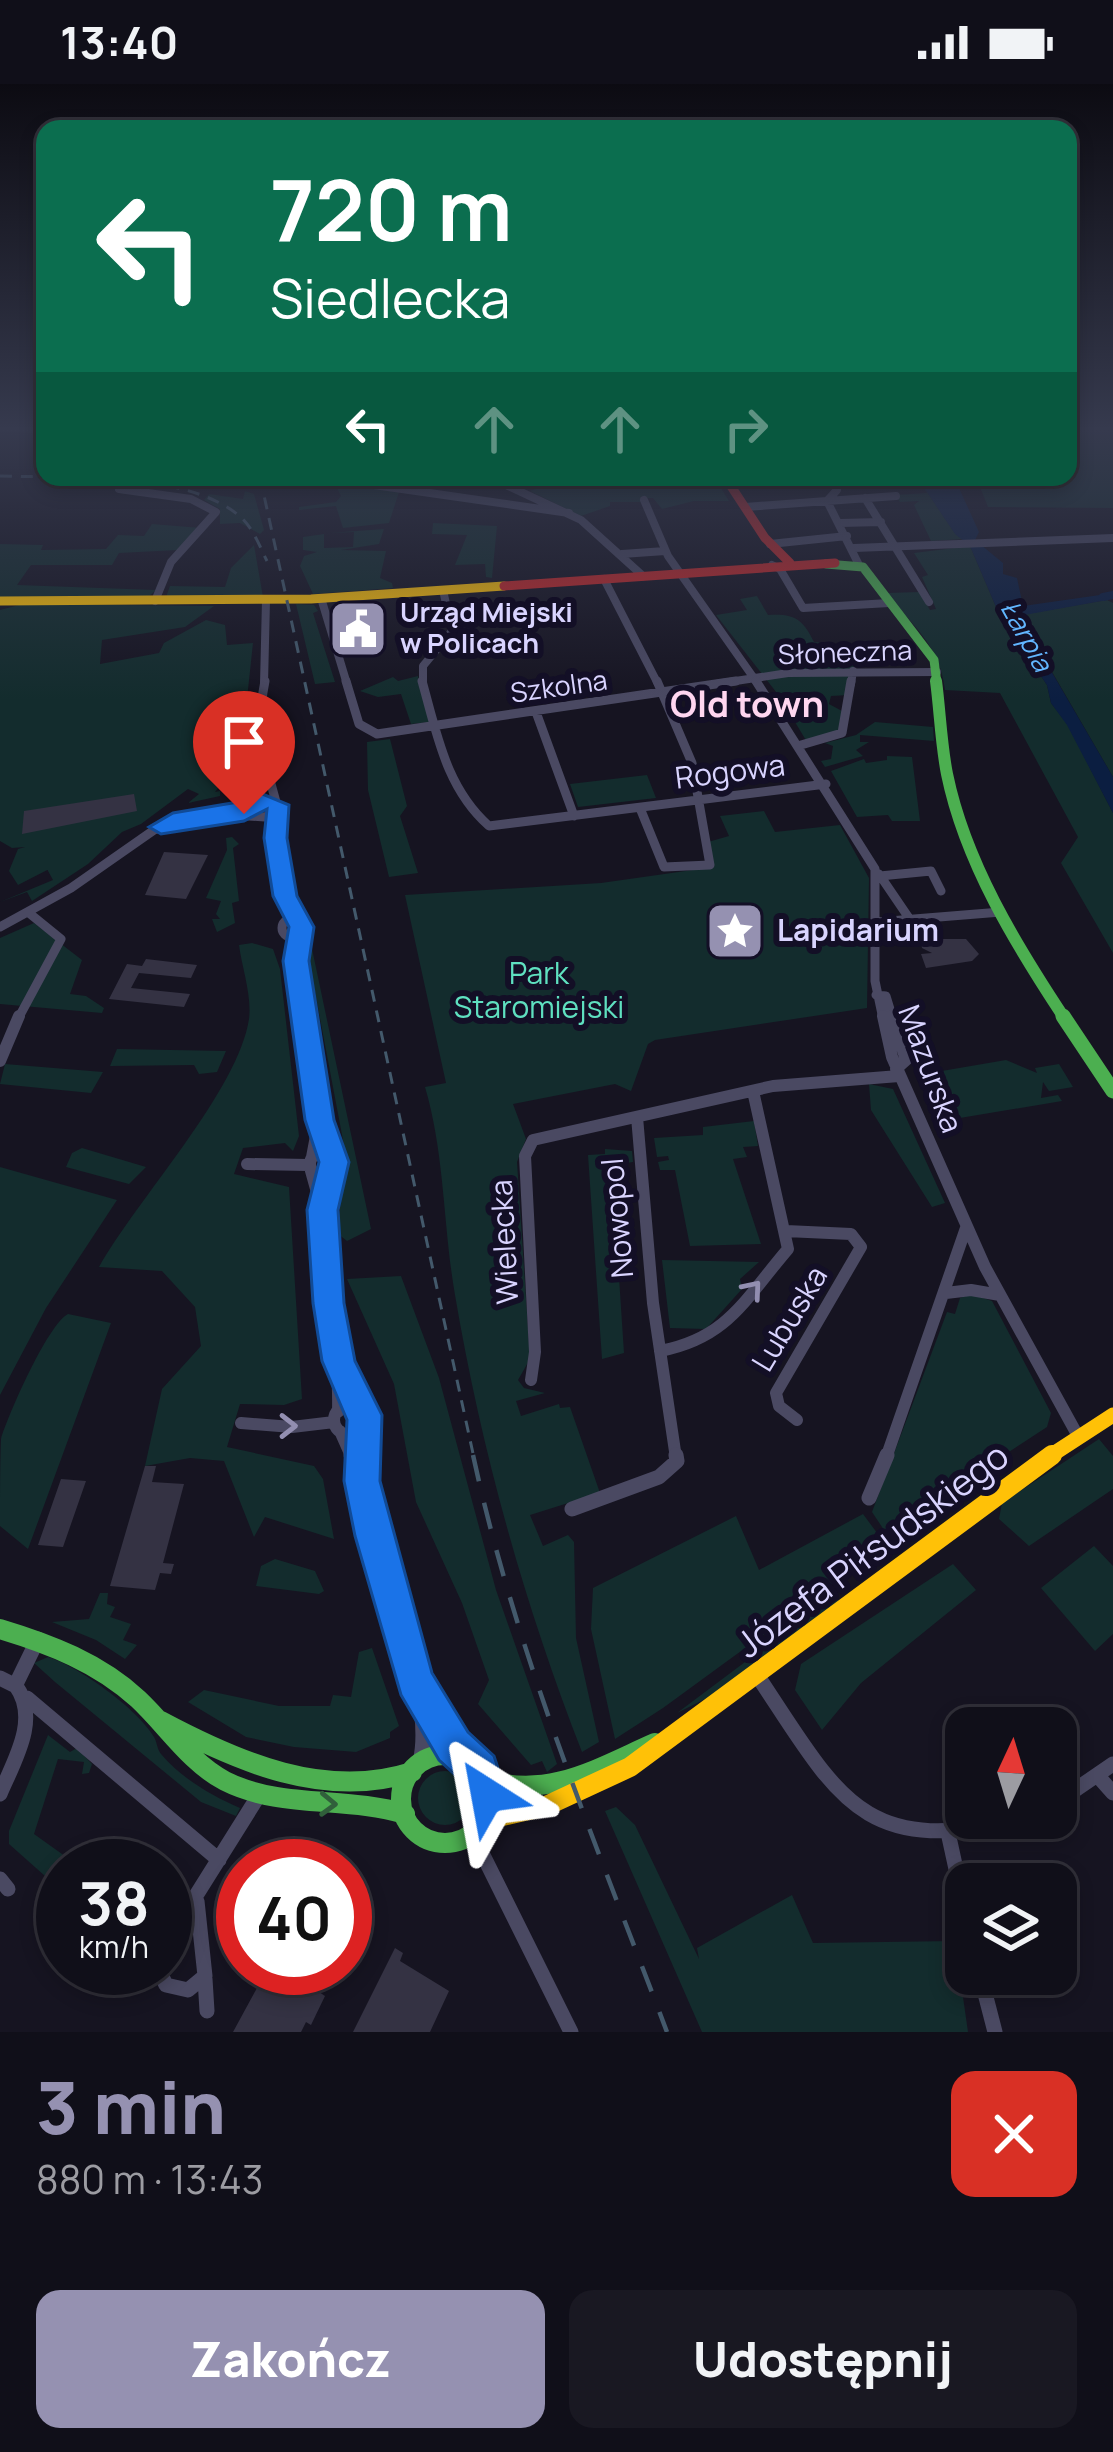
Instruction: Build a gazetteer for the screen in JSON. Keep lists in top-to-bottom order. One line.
{"streets":{"street":["Słoneczna","Szkolna","Rogowa","Mazurska","Nowopol","Wielecka","Lubuska","Józefa Piłsudskiego"]},"crossings":[["Słoneczna","Szkolna"],["Szkolna","Rogowa"],["Mazurska","Nowopol"],["Mazurska","Józefa Piłsudskiego"],["Nowopol","Wielecka"]],"districts":["Old town"],"water":["Łarpia"],"parks":["Park Staromiejski"],"places":{"public building":["Urząd Miejski w Policach"],"place":["Lapidarium"]},"north":"top","page":{"status":"13:40","turn":["720 m","Siedlecka"],"speed":"38 km/h","limit":"40","heading":["3 min","880 m · 13:43"],"buttons":["Zakończ","Udostępnij"]}}
